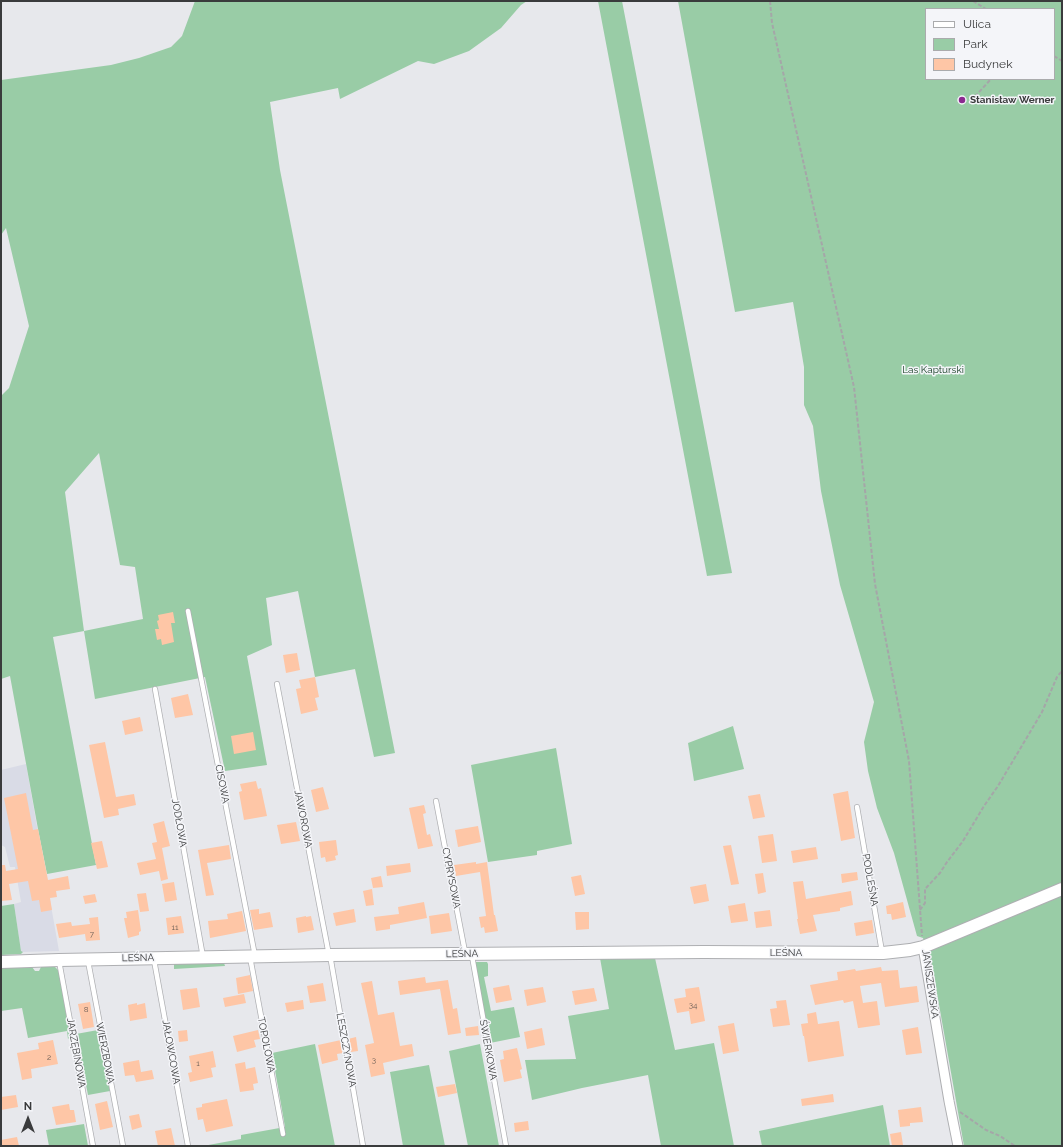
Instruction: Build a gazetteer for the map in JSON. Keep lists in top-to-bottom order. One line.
{"streets":{"street":["LEŚNA","JANISZEWSKA"],"lane":["CISOWA","JAWOROWA","JODŁOWA","CYPRYSOWA","PODLEŚNA","TOPOLOWA","LESZCZYNOWA","ŚWIERKOWA","JAŁOWCOWA","JARZĘBINOWA","WIERZBOWA"]},"crossings":[["CISOWA","LEŚNA"],["CISOWA","TOPOLOWA"],["JAWOROWA","LEŚNA"],["JAWOROWA","LESZCZYNOWA"],["JODŁOWA","LEŚNA"],["CYPRYSOWA","LEŚNA"],["CYPRYSOWA","ŚWIERKOWA"],["PODLEŚNA","LEŚNA"],["LEŚNA","JANISZEWSKA"],["LEŚNA","TOPOLOWA"],["LEŚNA","LESZCZYNOWA"],["LEŚNA","ŚWIERKOWA"],["LEŚNA","JAŁOWCOWA"],["LEŚNA","JARZĘBINOWA"],["LEŚNA","WIERZBOWA"]],"parks":["Las Kapturski"],"places":["Stanisław Werner"],"house_numbers":["11","7","34","8","2","3","1"],"legend":["Ulica","Park","Budynek"],"north":"top"}
